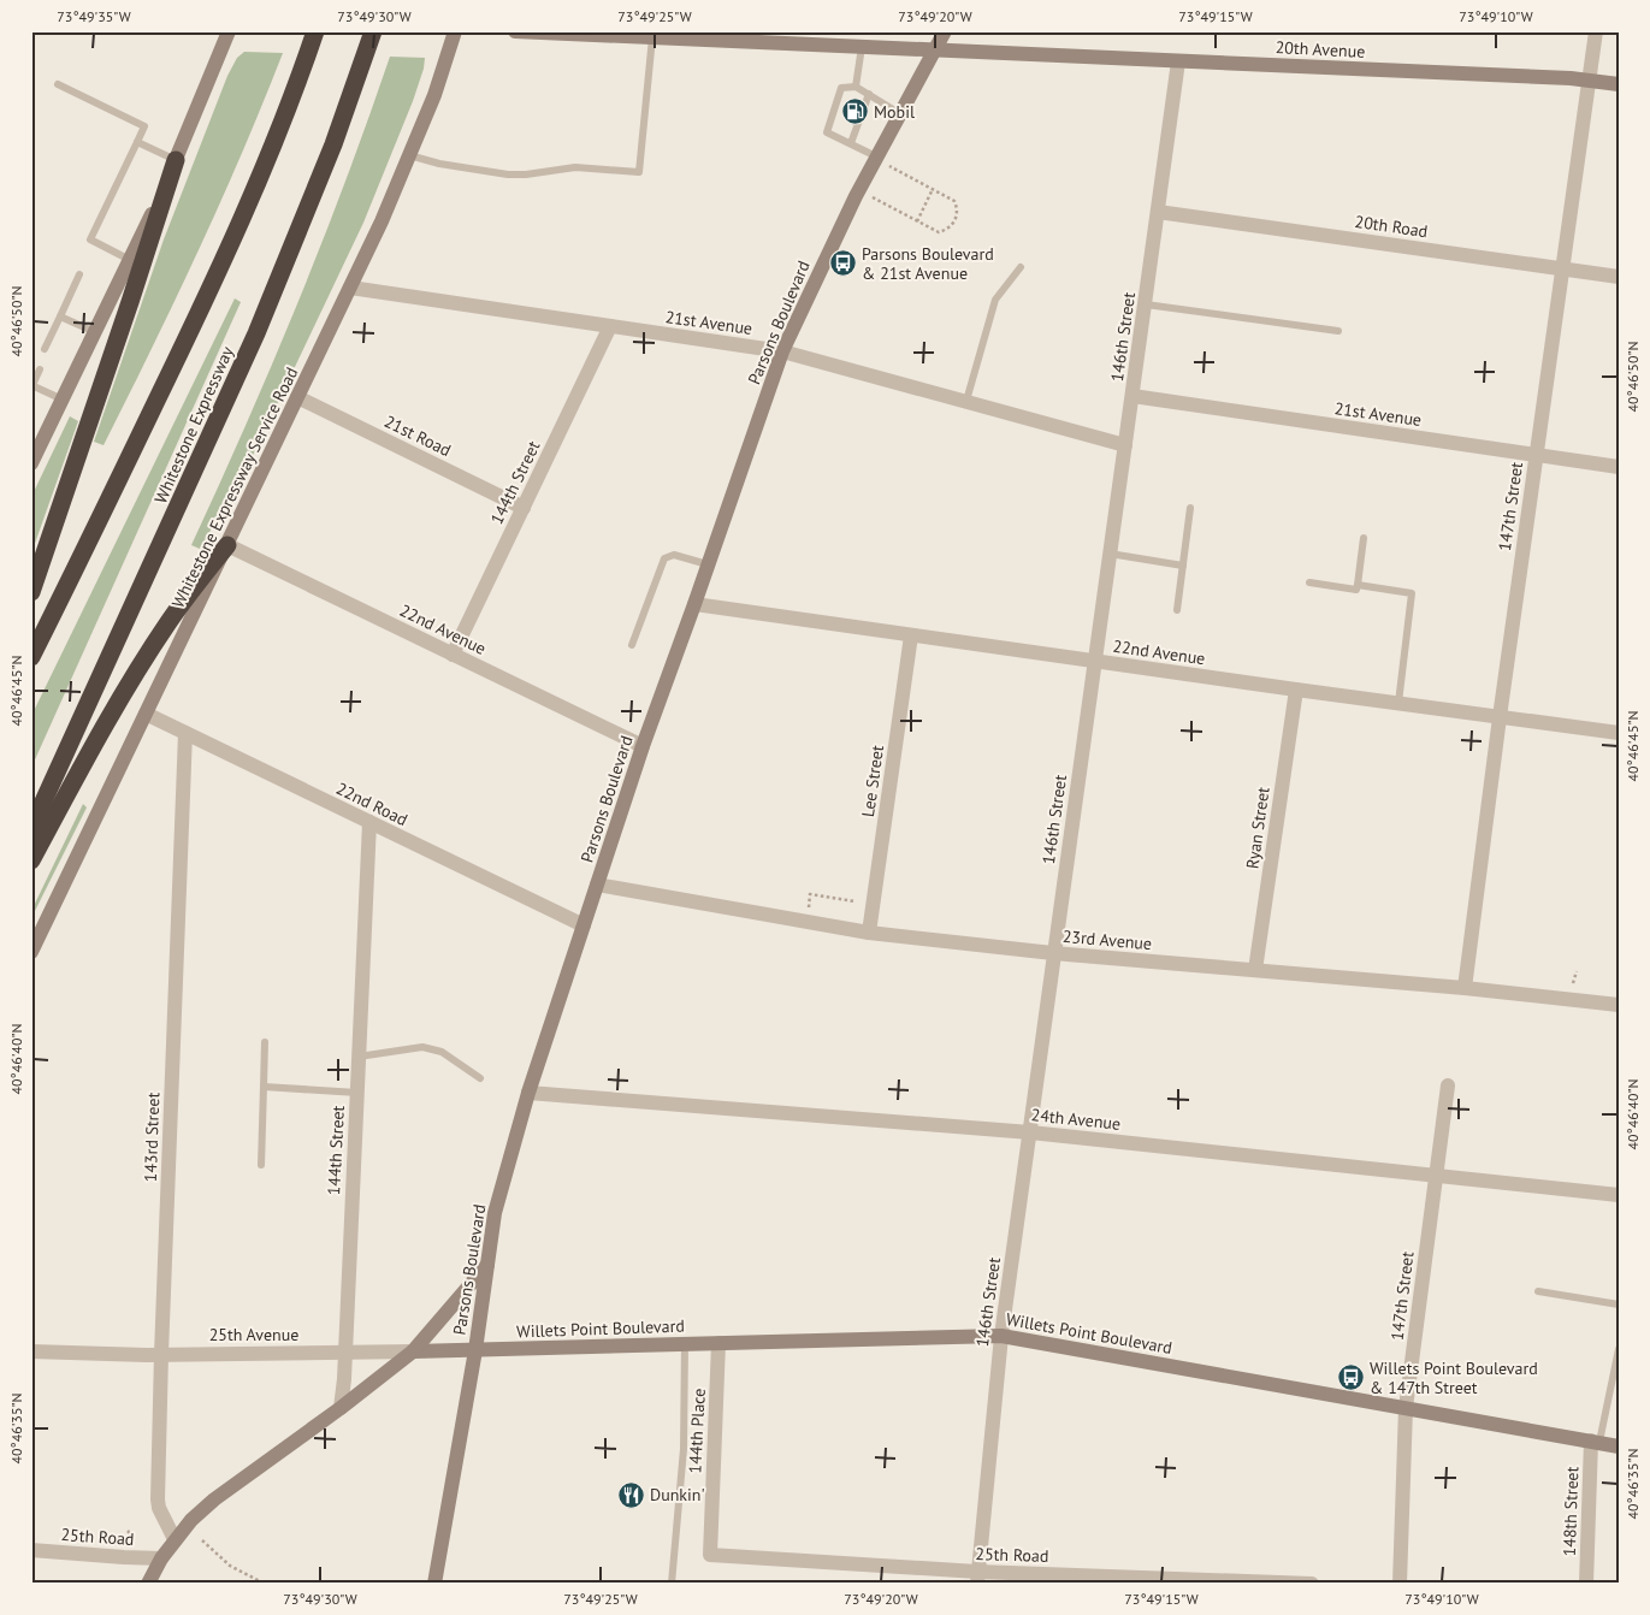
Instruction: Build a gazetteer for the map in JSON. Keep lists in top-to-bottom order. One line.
{"streets":{"highway":["Whitestone Expressway"],"street":["20th Avenue","20th Road","21st Avenue","Parsons Boulevard","146th Street","21st Road","144th Street","Whitestone Expressway Service Road","147th Street","22nd Avenue","Lee Street","22nd Road","Ryan Street","23rd Avenue","24th Avenue","143rd Street","Willets Point Boulevard","25th Avenue","144th Place","148th Street","25th Road"]},"crossings":[["20th Avenue","Parsons Boulevard"],["20th Avenue","146th Street"],["20th Avenue","147th Street"],["20th Road","146th Street"],["20th Road","147th Street"],["21st Avenue","Parsons Boulevard"],["21st Avenue","146th Street"],["21st Avenue","144th Street"],["21st Avenue","Whitestone Expressway Service Road"],["21st Avenue","147th Street"],["Parsons Boulevard","22nd Avenue"],["Parsons Boulevard","22nd Road"],["Parsons Boulevard","23rd Avenue"],["Parsons Boulevard","24th Avenue"],["Parsons Boulevard","Willets Point Boulevard"],["Parsons Boulevard","25th Avenue"],["146th Street","22nd Avenue"],["146th Street","23rd Avenue"],["146th Street","24th Avenue"],["146th Street","Willets Point Boulevard"],["146th Street","25th Road"],["21st Road","144th Street"],["21st Road","Whitestone Expressway Service Road"],["144th Street","22nd Avenue"],["144th Street","22nd Road"],["144th Street","25th Avenue"],["Whitestone Expressway Service Road","22nd Avenue"],["Whitestone Expressway Service Road","22nd Road"],["147th Street","22nd Avenue"],["147th Street","23rd Avenue"],["147th Street","24th Avenue"],["147th Street","Willets Point Boulevard"],["22nd Avenue","Lee Street"],["22nd Avenue","Ryan Street"],["Lee Street","23rd Avenue"],["22nd Road","143rd Street"],["Ryan Street","23rd Avenue"],["143rd Street","25th Avenue"],["Willets Point Boulevard","25th Avenue"],["Willets Point Boulevard","144th Place"],["Willets Point Boulevard","148th Street"],["144th Place","25th Road"]],"places":{"fuel station":["Mobil"],"bus stop":["Parsons Boulevard & 21st Avenue","Willets Point Boulevard & 147th Street"],"restaurant":["Dunkin'"]},"coordinates":["73°49'35\"W","73°49'30\"W","73°49'25\"W","73°49'20\"W","73°49'15\"W","73°49'10\"W","40°46'50\"N","40°46'45\"N","40°46'40\"N","40°46'35\"N"]}
